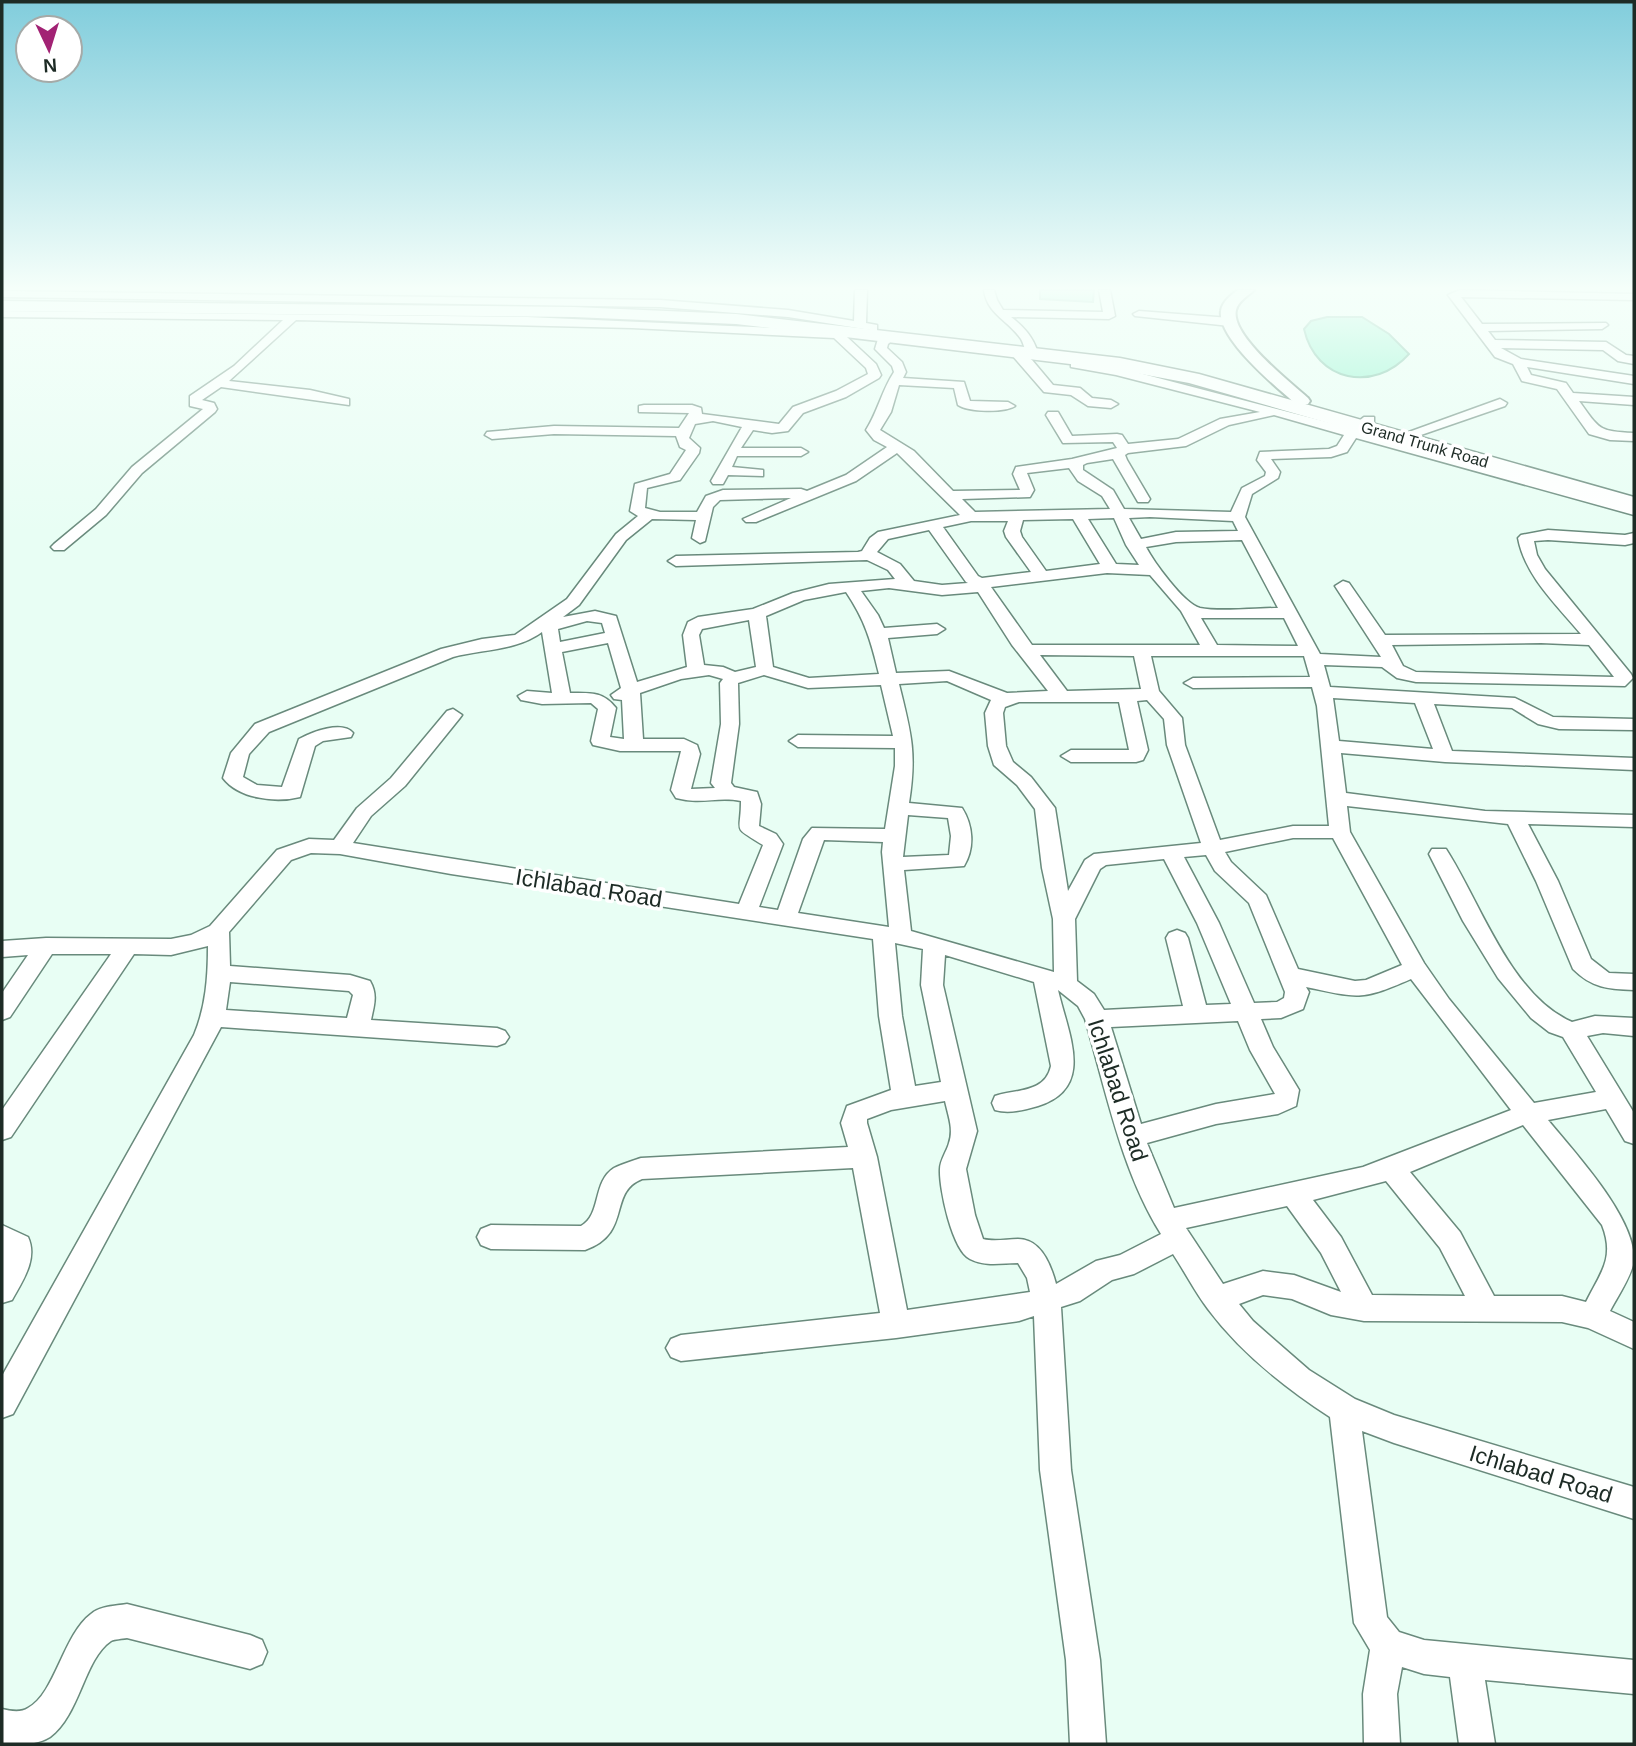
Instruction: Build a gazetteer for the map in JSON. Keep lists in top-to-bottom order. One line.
{"streets":{"highway":["Grand Trunk Road"],"street":["Ichlabad Road"]},"north":"bottom"}
